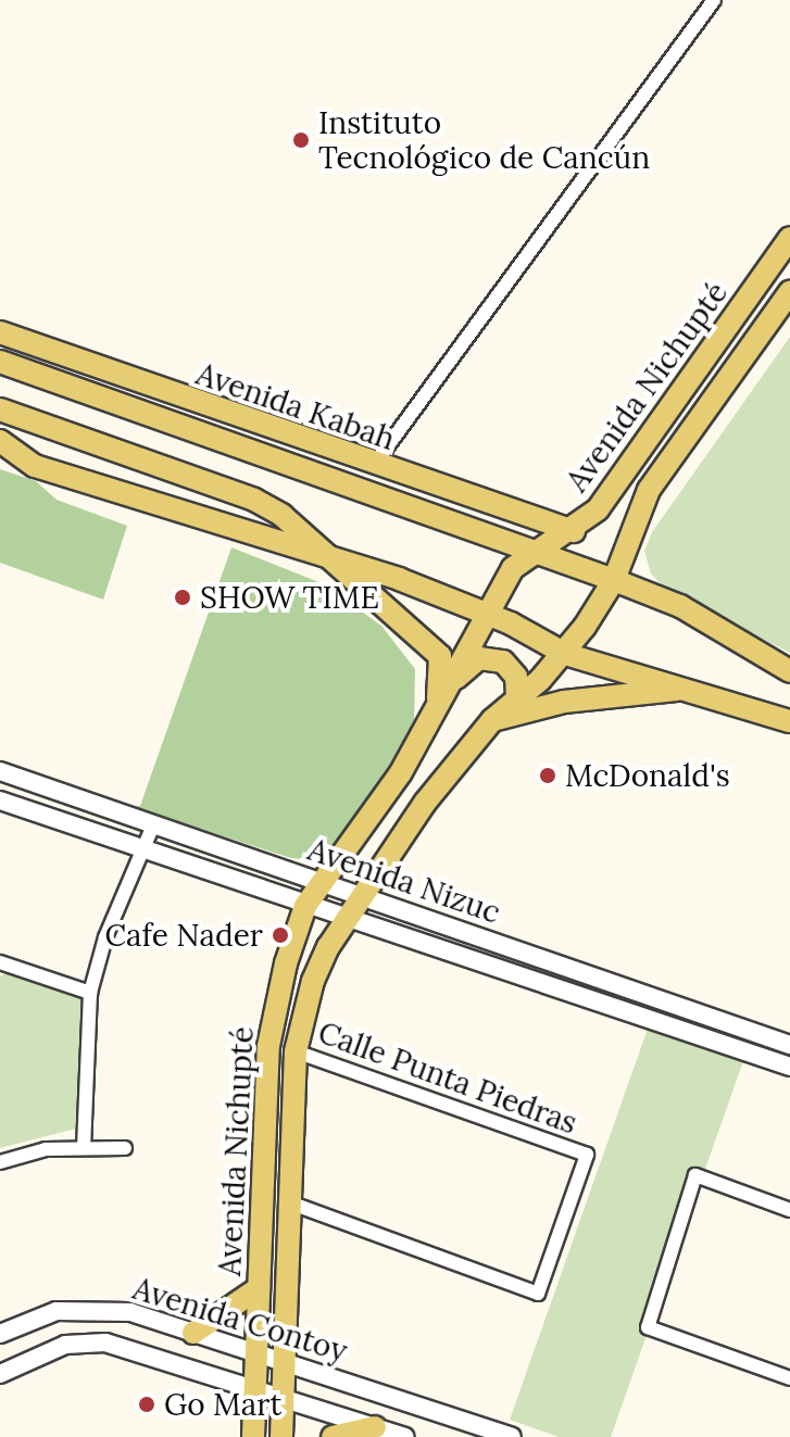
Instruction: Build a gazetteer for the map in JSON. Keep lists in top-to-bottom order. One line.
{"streets":{"main road":["Avenida Nichupté","Avenida Kabah"],"street":["Avenida Nizuc","Calle Punta Piedras","Avenida Contoy"]},"crossings":[["Avenida Nichupté","Avenida Kabah"],["Avenida Nichupté","Avenida Nizuc"],["Avenida Nichupté","Calle Punta Piedras"],["Avenida Nichupté","Avenida Contoy"]],"places":["Instituto Tecnológico de Cancún","SHOW TIME","McDonald's","Cafe Nader","Go Mart"]}
